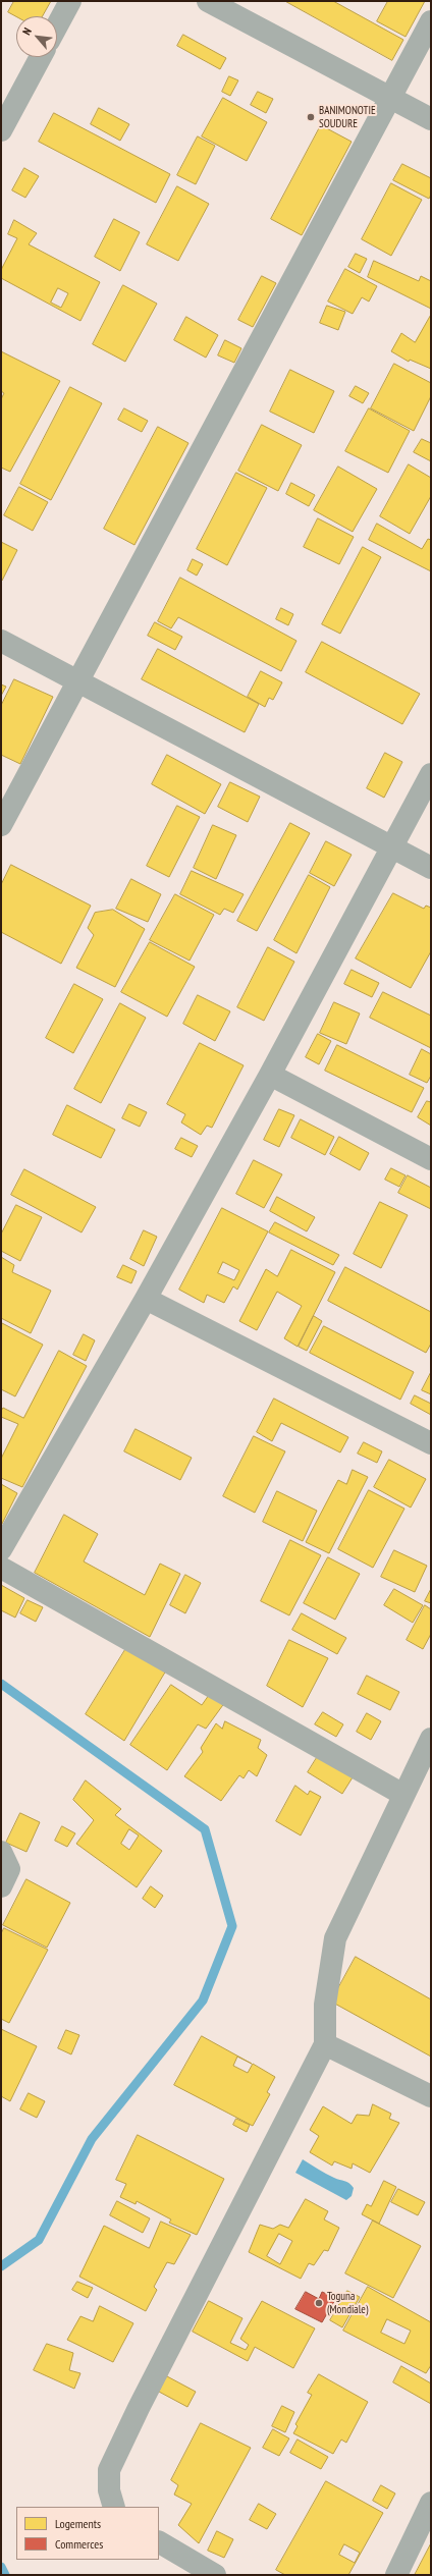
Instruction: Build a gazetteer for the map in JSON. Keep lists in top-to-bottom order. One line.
{"places":["BANIMONOTIE SOUDURE","Toguna (Mondiale)"],"legend":["Logements","Commerces"],"north":"top left"}
